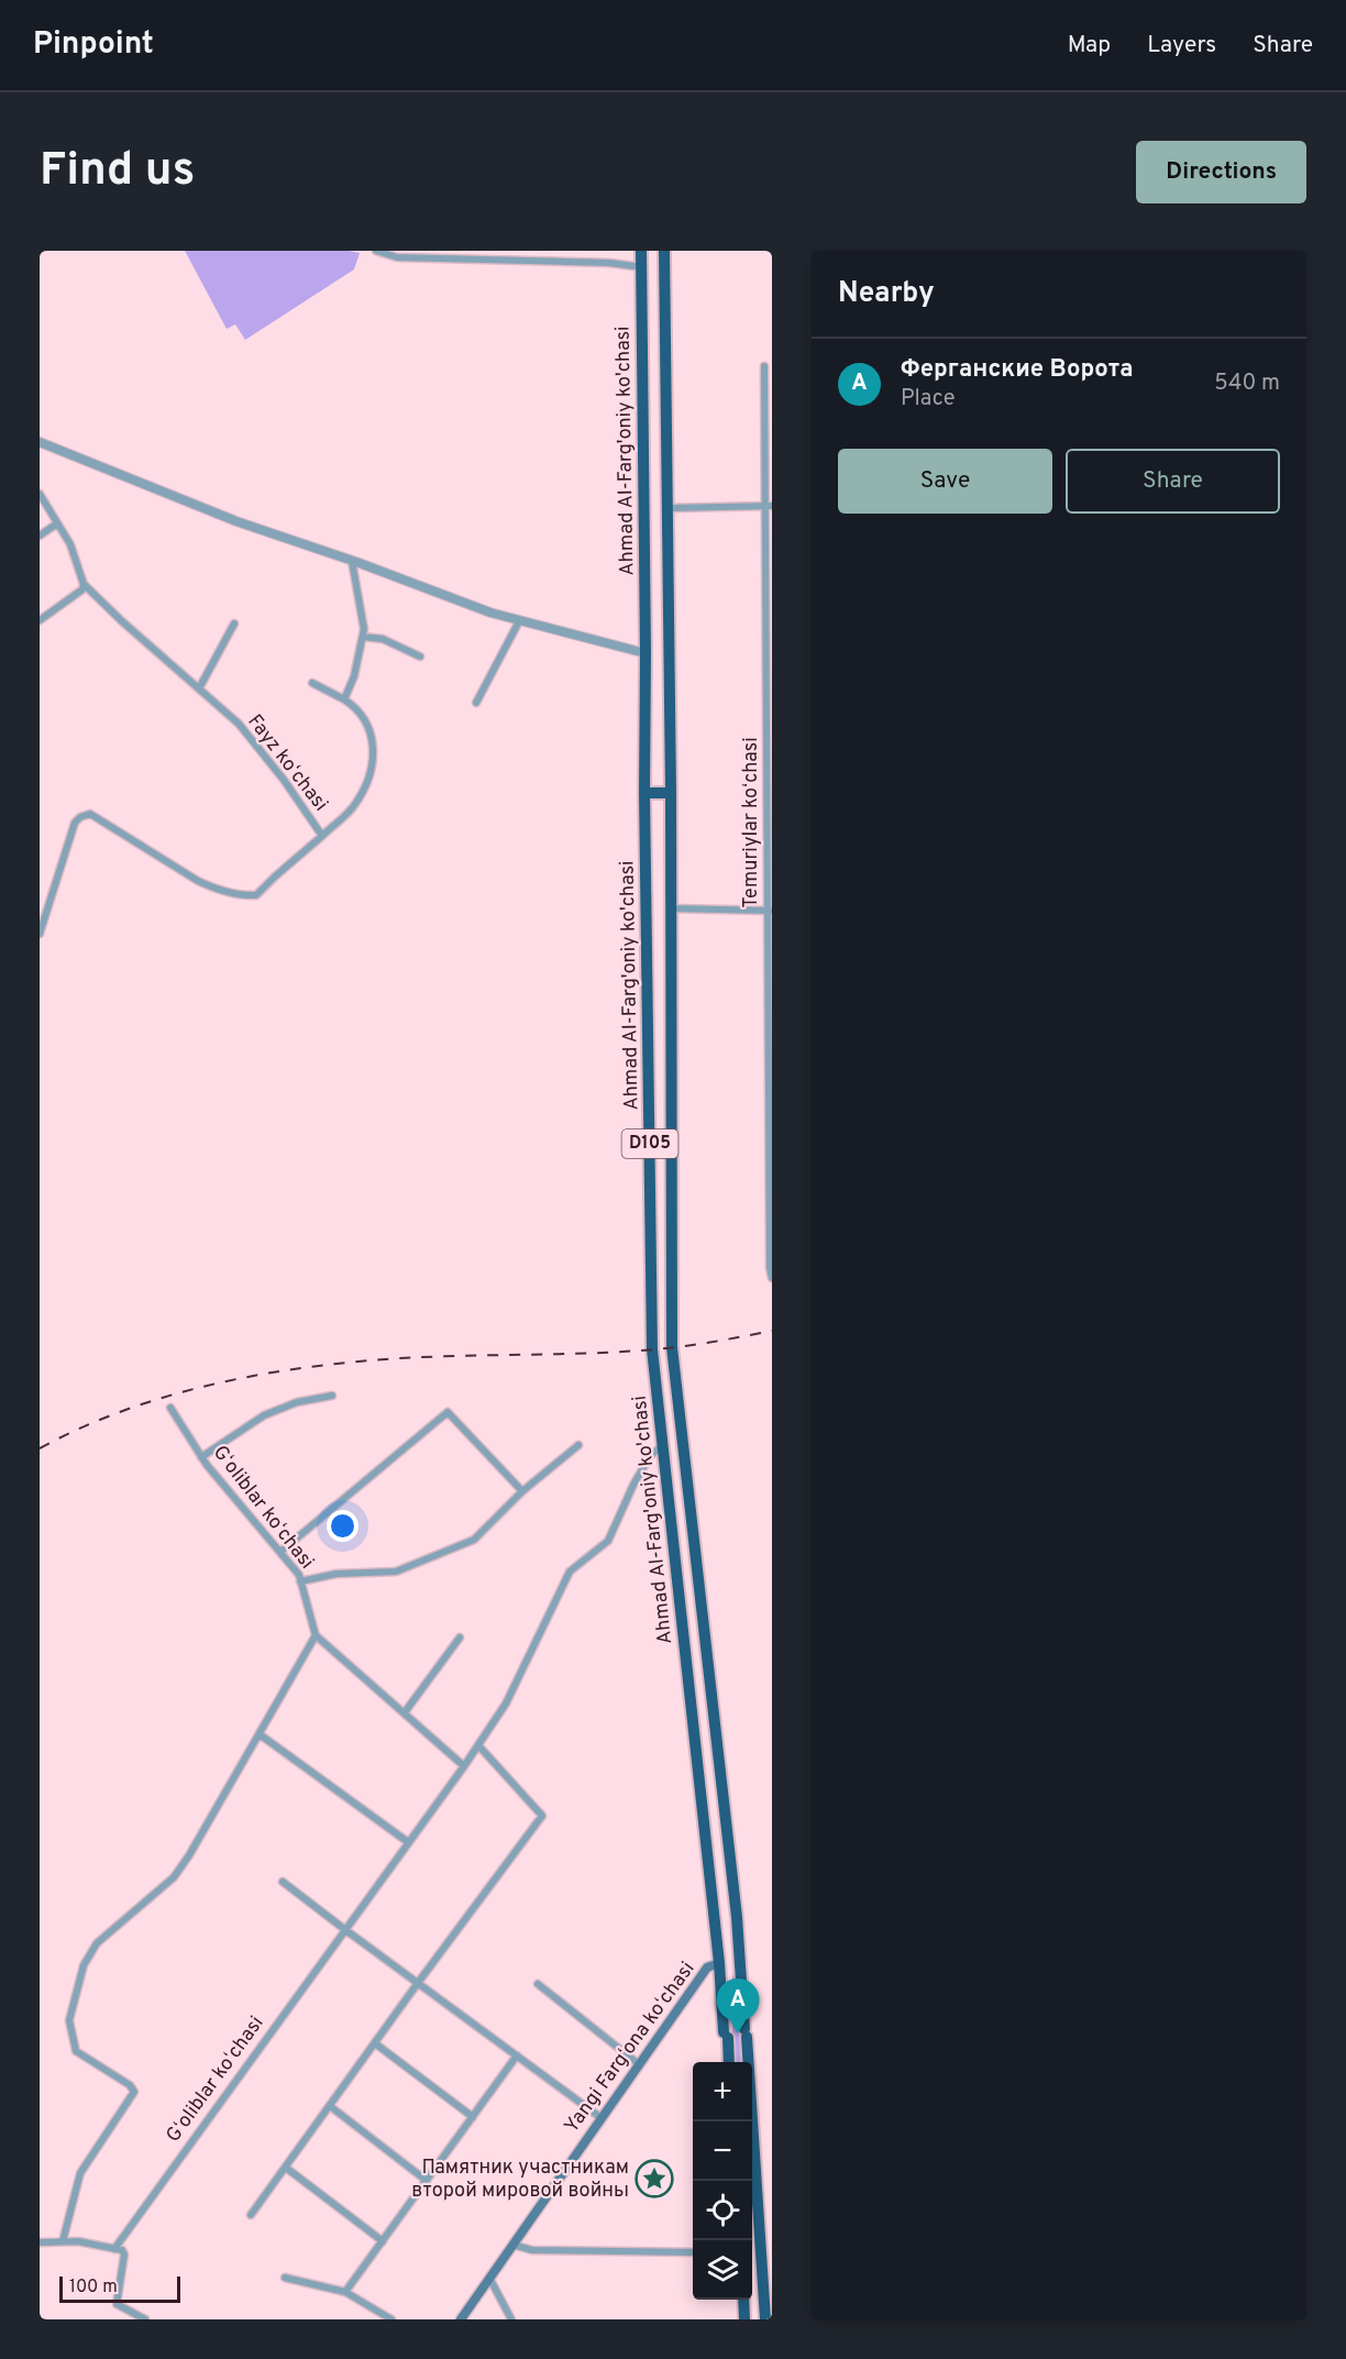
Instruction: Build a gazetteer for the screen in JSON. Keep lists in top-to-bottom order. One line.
{"streets":{"highway":["Ahmad Al-Farg'oniy ko'chasi","D105"],"main road":["Yangi Fargʻona koʻchasi"],"street":["Fayz koʻchasi","Temuriylar koʻchasi","Gʻoliblar koʻchasi"]},"crossings":[["Ahmad Al-Farg'oniy ko'chasi","Gʻoliblar koʻchasi"],["Ahmad Al-Farg'oniy ko'chasi","Yangi Fargʻona koʻchasi"]],"places":{"place":["Памятник участникам второй мировой войны"]},"scale_bar":"100 m","page":{"header":"Pinpoint","nav":["Map","Layers","Share"],"buttons":["Directions",["Save","Share"]],"title":"Find us","heading":"Nearby","list":[{"mark":"A","name":"Ферганские Ворота","note":"Place","value":"540 m"}],"pins":"A","map_buttons":["+","−"],"scale":"100 m"}}
